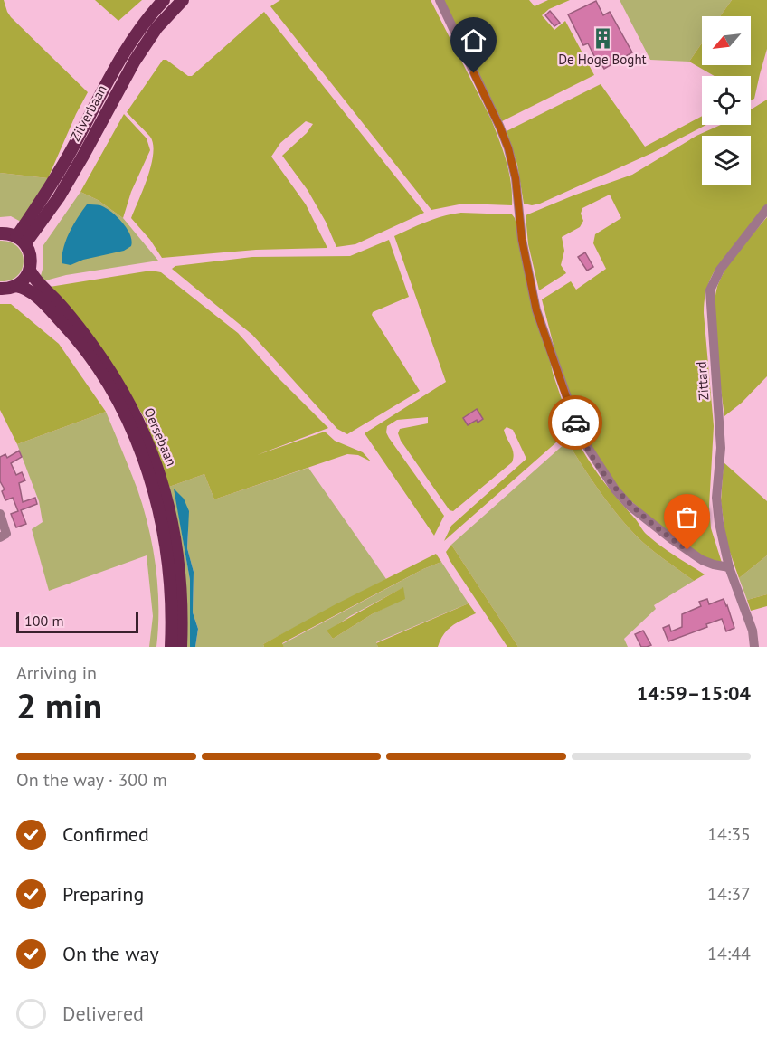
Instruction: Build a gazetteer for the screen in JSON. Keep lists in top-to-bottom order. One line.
{"streets":{"main road":["Zilverbaan","Oersebaan"],"street":["Zittard"]},"places":{"building":["De Hoge Boght"]},"scale_bar":"100 m","north":"bottom left","page":{"scale":"100 m","heading":["2 min","Arriving in","14:59–15:04"],"bar":"On the way · 300 m","list":[["Confirmed","14:35"],["Preparing","14:37"],["On the way","14:44"],"Delivered"]}}
